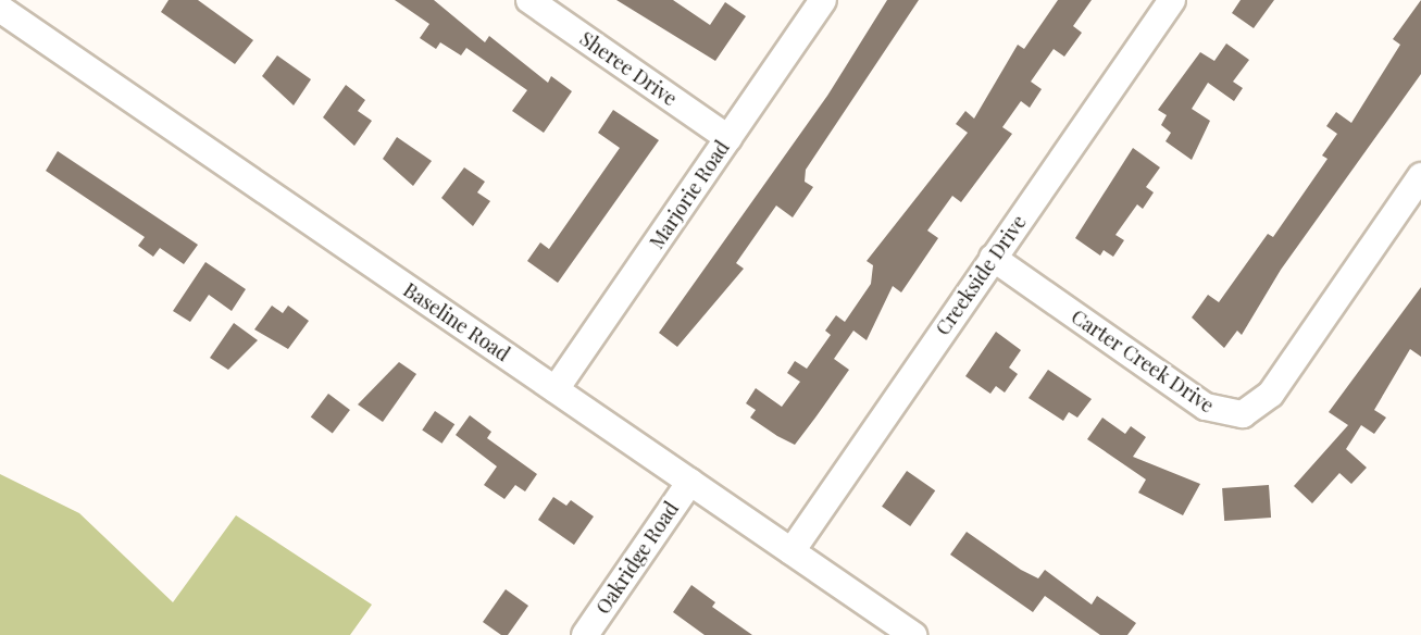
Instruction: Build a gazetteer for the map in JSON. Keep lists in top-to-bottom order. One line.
{"streets":{"street":["Sheree Drive","Marjorie Road","Creekside Drive","Baseline Road","Carter Creek Drive","Oakridge Road"]},"crossings":[["Sheree Drive","Marjorie Road"],["Marjorie Road","Baseline Road"],["Creekside Drive","Baseline Road"],["Creekside Drive","Carter Creek Drive"],["Baseline Road","Oakridge Road"]]}
